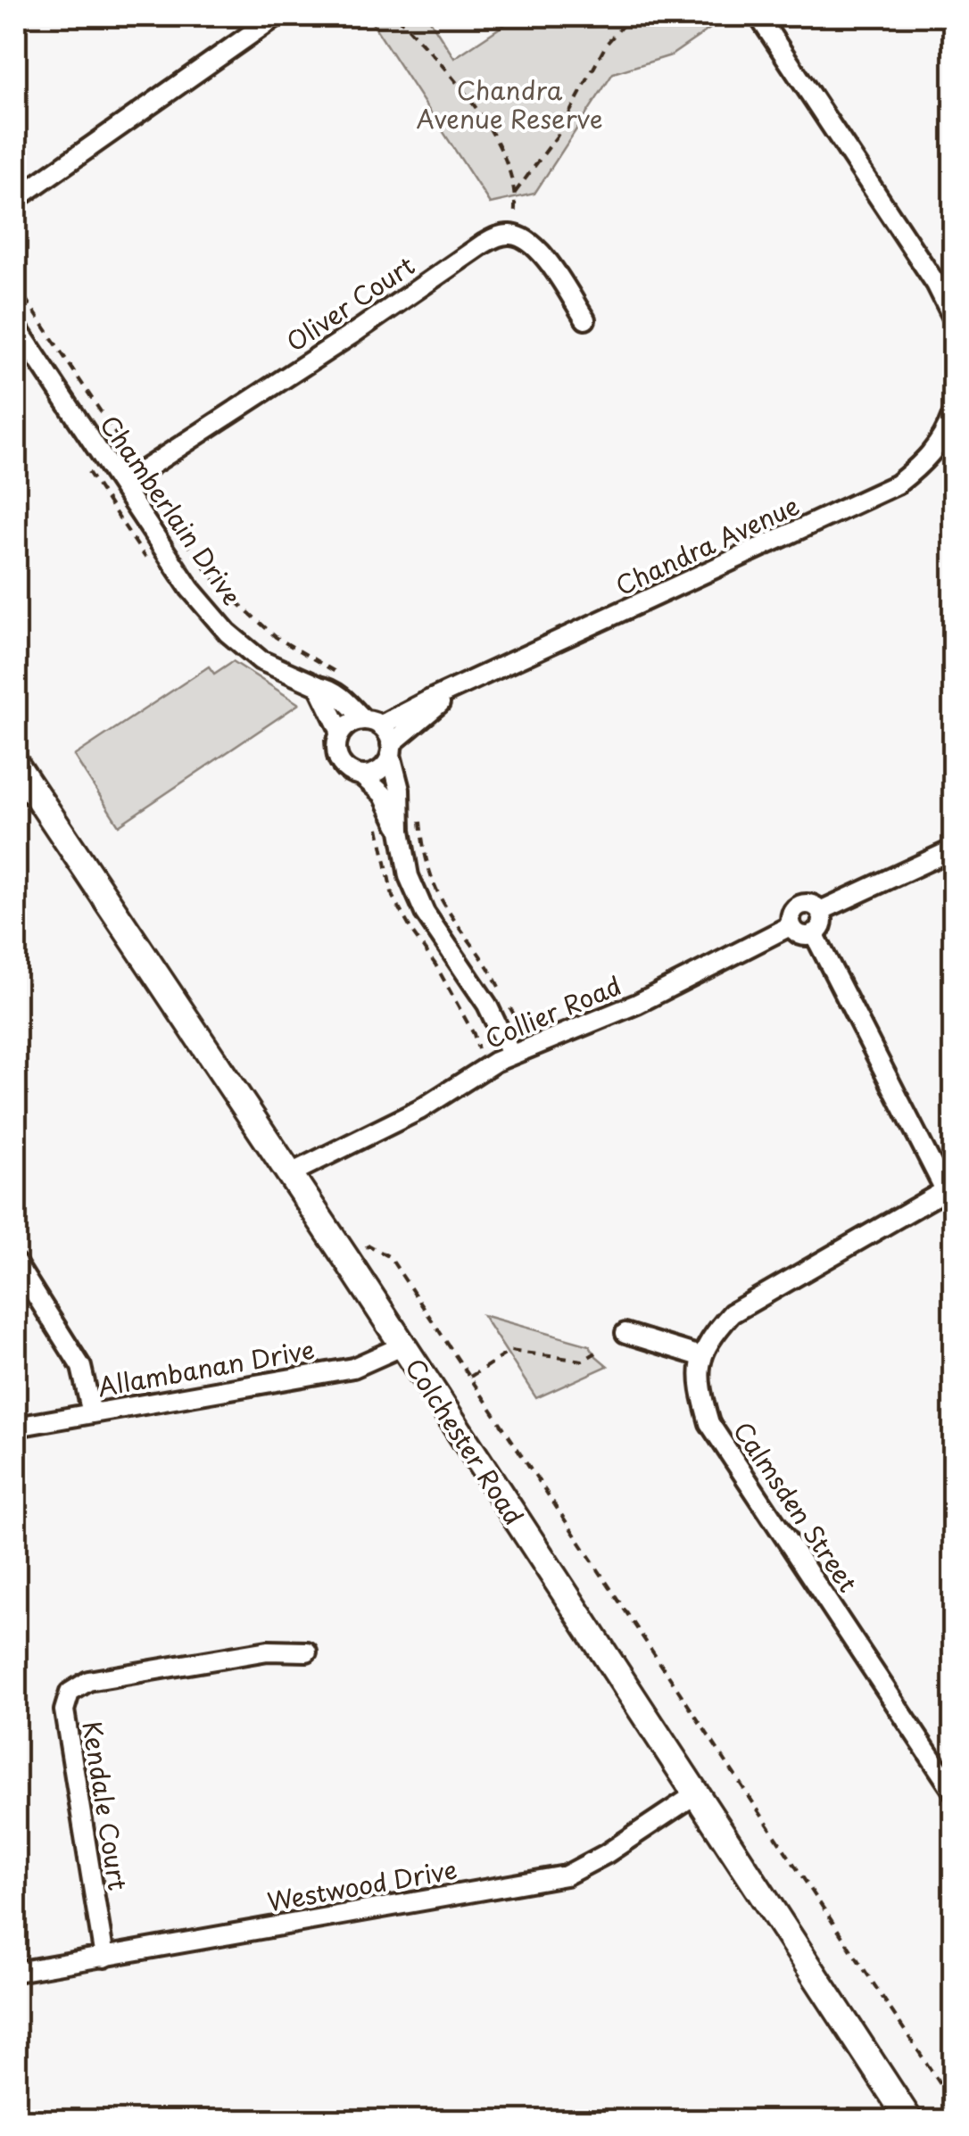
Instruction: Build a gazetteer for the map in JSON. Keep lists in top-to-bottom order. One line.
{"streets":{"main road":["Colchester Road"],"street":["Oliver Court","Chamberlain Drive","Chandra Avenue","Collier Road","Allambanan Drive","Calmsden Street","Kendale Court","Westwood Drive"]},"crossings":[["Oliver Court","Chamberlain Drive"],["Chamberlain Drive","Chandra Avenue"],["Collier Road","Colchester Road"],["Allambanan Drive","Colchester Road"],["Colchester Road","Westwood Drive"],["Kendale Court","Westwood Drive"]],"parks":["Chandra Avenue Reserve"]}
